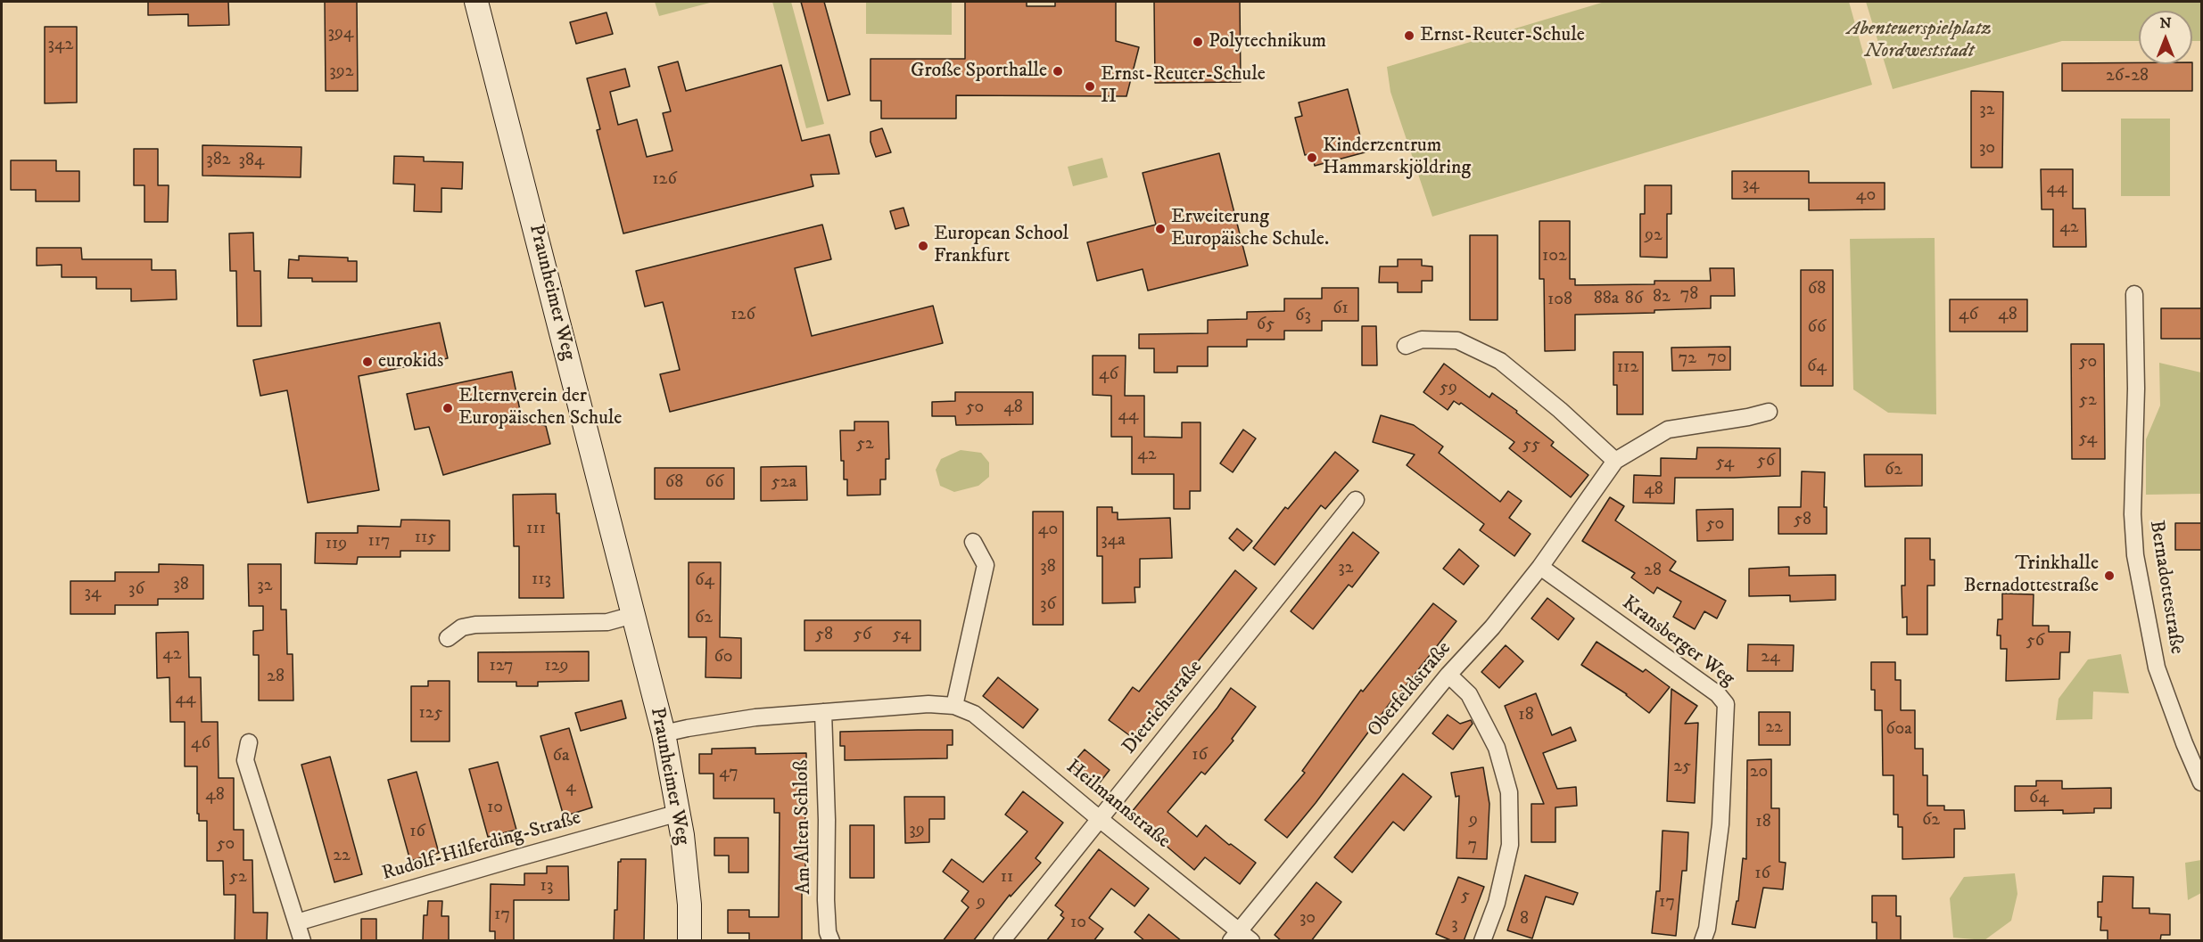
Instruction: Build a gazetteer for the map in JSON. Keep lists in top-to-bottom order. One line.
{"streets":{"main road":["Praunheimer Weg"],"street":["Bernadottestraße","Kransberger Weg","Oberfeldstraße","Dietrichstraße","Heilmannstraße","Am Alten Schloß","Rudolf-Hilferding-Straße"]},"crossings":[["Praunheimer Weg","Heilmannstraße"],["Praunheimer Weg","Rudolf-Hilferding-Straße"],["Kransberger Weg","Oberfeldstraße"],["Oberfeldstraße","Heilmannstraße"],["Dietrichstraße","Heilmannstraße"],["Heilmannstraße","Am Alten Schloß"]],"parks":["Abenteuerspielplatz Nordweststadt"],"places":["Ernst-Reuter-Schule","Polytechnikum","Große Sporthalle","Ernst-Reuter-Schule II","Kinderzentrum Hammarskjöldring","Erweiterung Europäische Schule.","European School Frankfurt","eurokids","Elternverein der Europäischen Schule","Trinkhalle Bernadottestraße"],"house_numbers":["394","342","392","26-28","32","30","382","384","126","34","44","40","42","92","102","68","78","82","88a","86","108","61","126","46","48","63","65","66","70","72","50","64","112","46","59","52","50","48","44","54","52","55","42","56","54","62","68","66","52a","48","58","50","111","40","115","34a","117","119","38","32","28","113","64","38","32","36","34","36","62","58","56","54","56","42","60","24","127","129","28","44","125","18","22","60a","46","16","6a","25","20","47","4","48","64","10","9","62","18","39","16","50","7","22","16","52","11","13","5","9","17","17","30","8","10","3"],"north":"top"}
